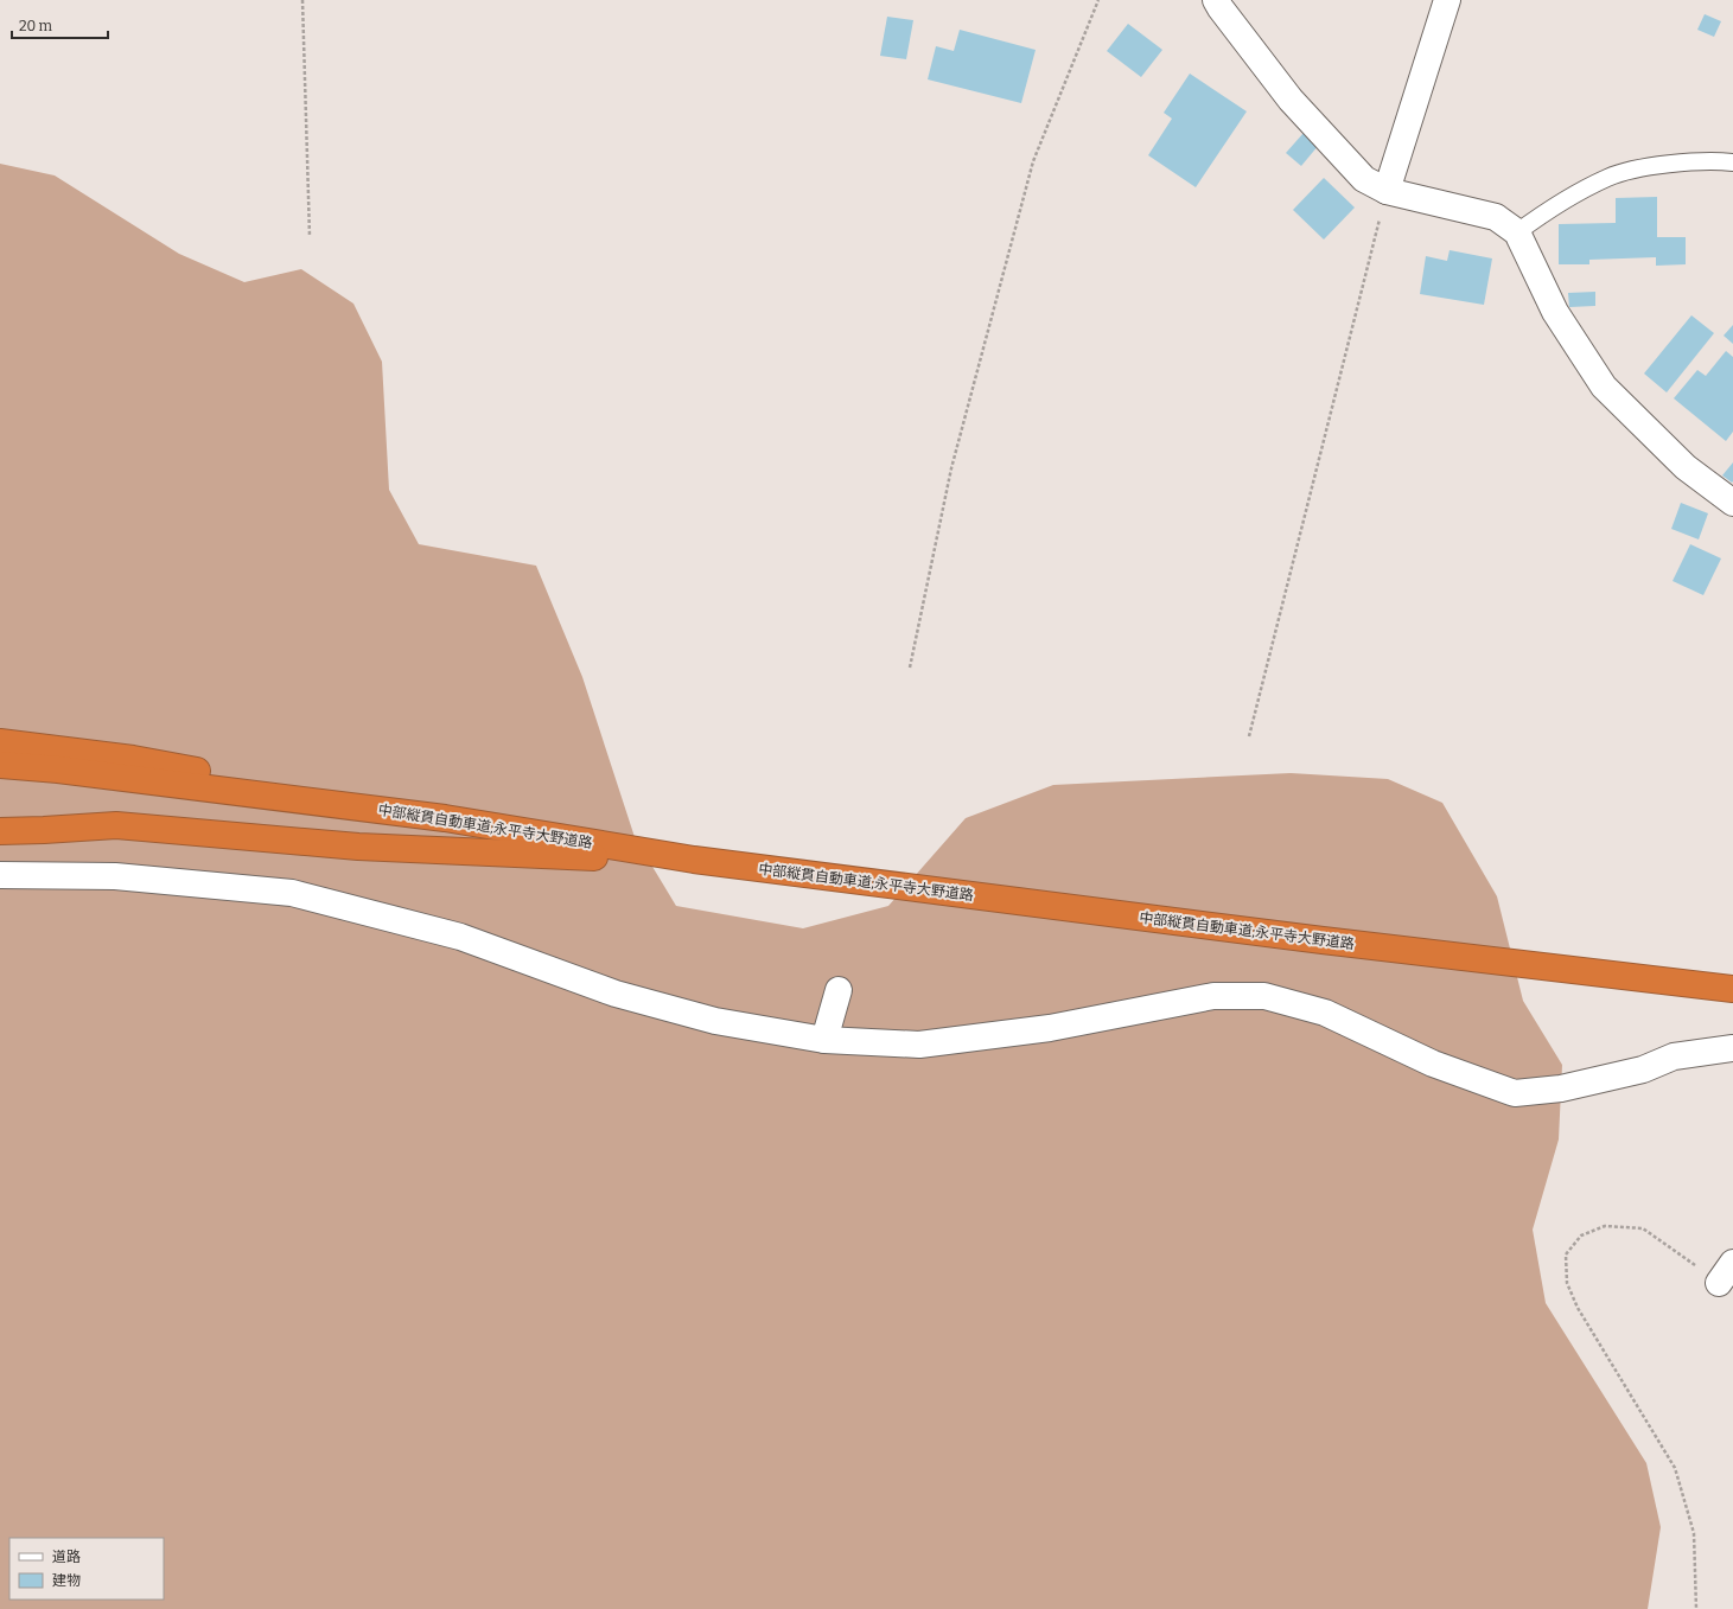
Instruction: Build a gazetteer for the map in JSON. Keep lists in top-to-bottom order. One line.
{"streets":{"highway":["中部縦貫自動車道;永平寺大野道路"]},"legend":["道路","建物"],"scale_bar":"20 m"}
